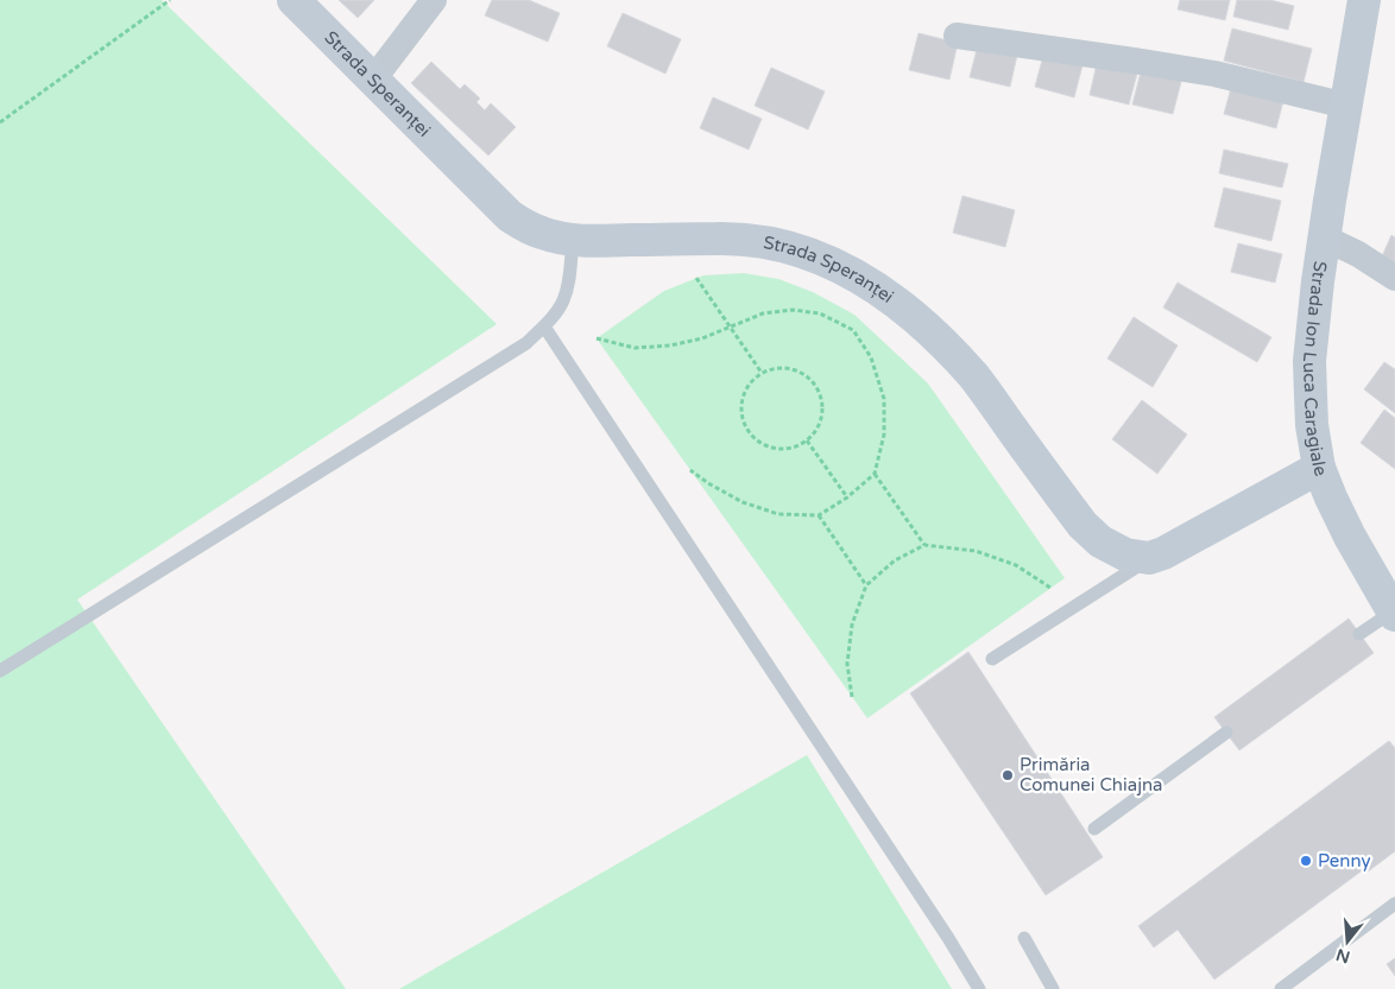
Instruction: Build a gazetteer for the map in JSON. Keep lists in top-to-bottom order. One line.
{"streets":{"street":["Strada Speranței","Strada Ion Luca Caragiale"]},"places":["Primăria Comunei Chiajna","Penny"],"north":"bottom"}
